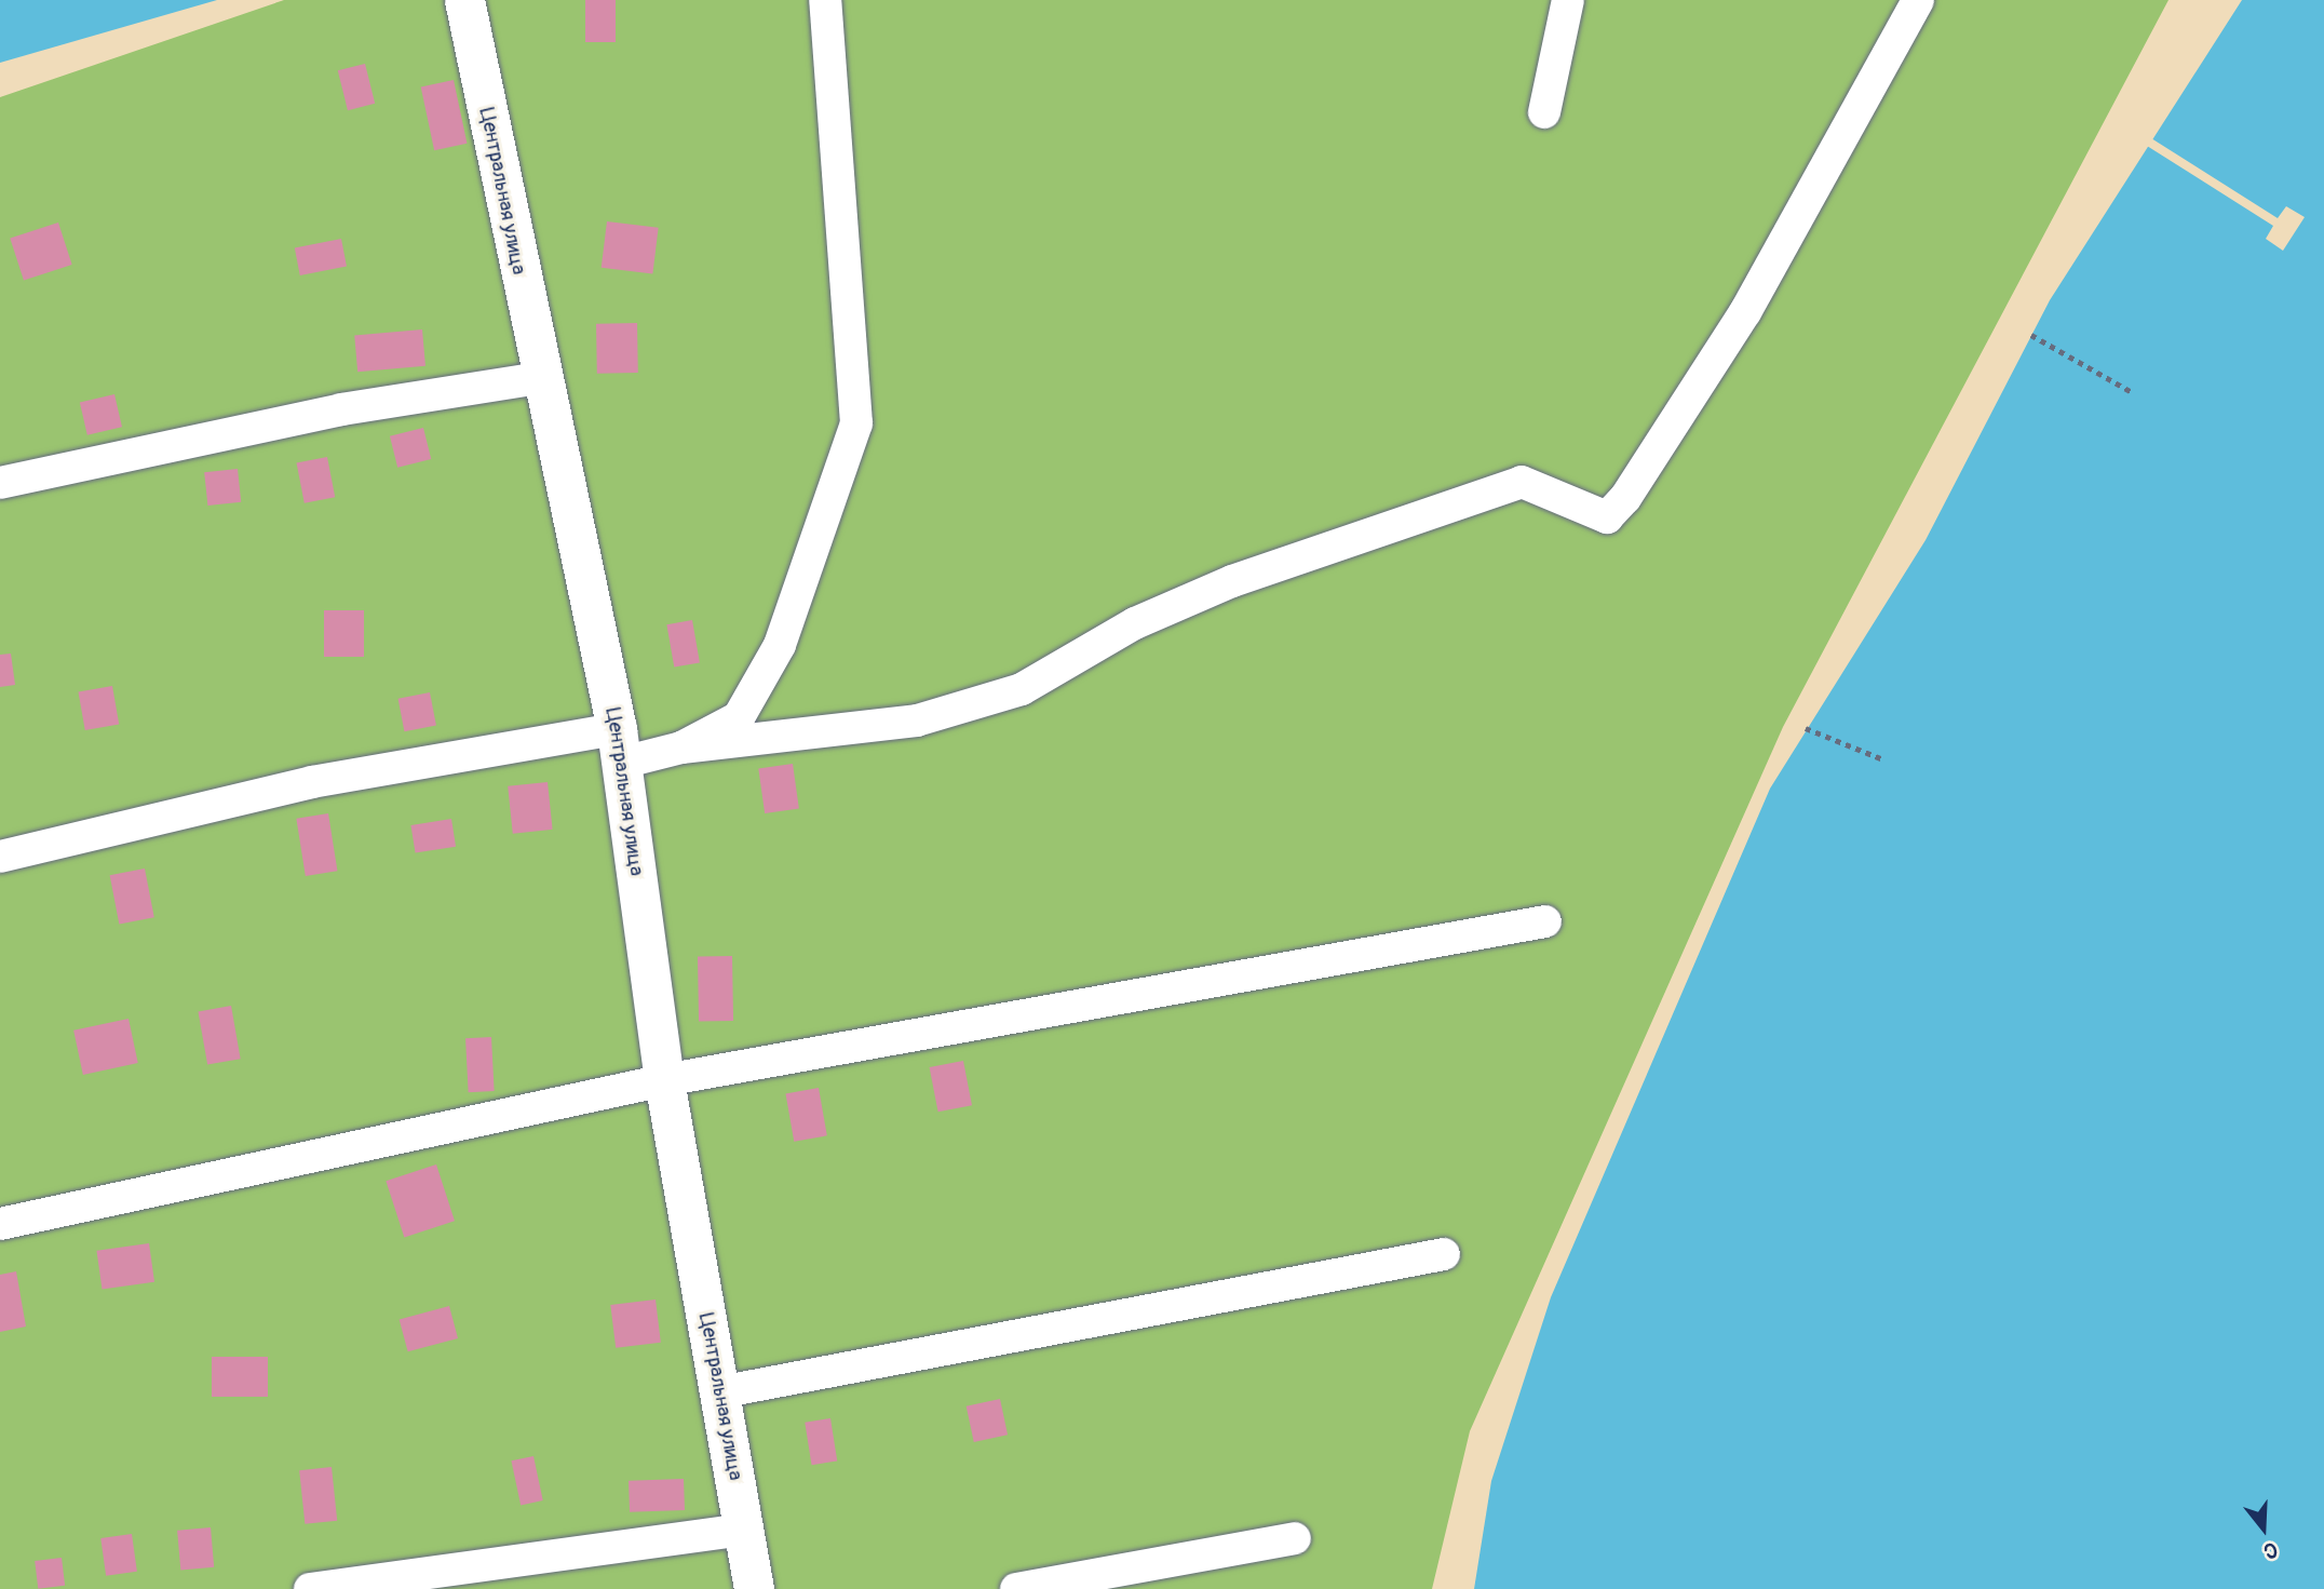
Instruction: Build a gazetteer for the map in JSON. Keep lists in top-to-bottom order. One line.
{"streets":{"street":["Центральная улица"]},"north":"bottom"}
